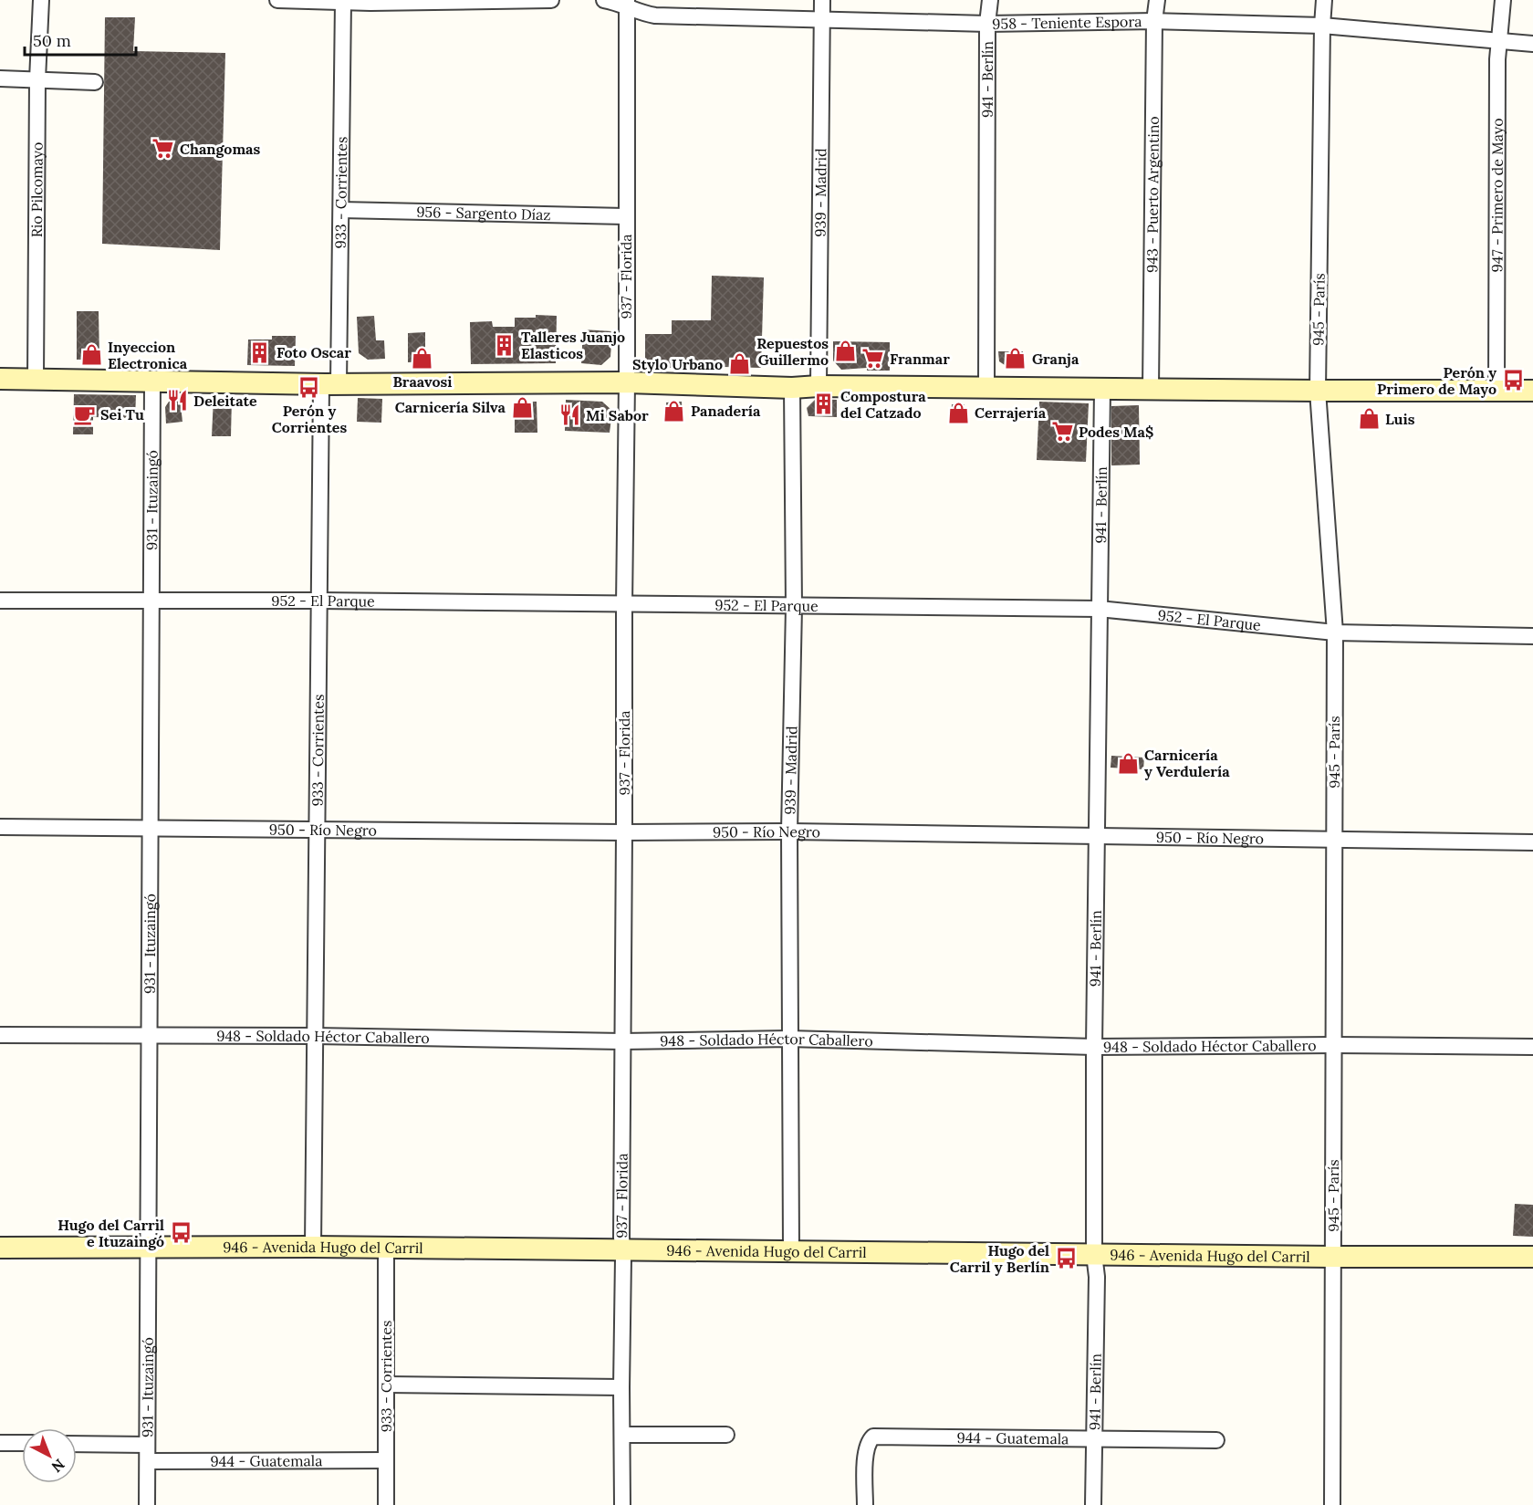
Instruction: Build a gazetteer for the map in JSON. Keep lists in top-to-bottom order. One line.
{"streets":{"main road":["946 - Avenida Hugo del Carril"],"street":["958 - Teniente Espora","941 - Berlín","Rio Pilcomayo","933 - Corrientes","939 - Madrid","943 - Puerto Argentino","947 - Primero de Mayo","956 - Sargento Díaz","937 - Florida","945 - París","931 - Ituzaingó","952 - El Parque","950 - Río Negro","948 - Soldado Héctor Caballero","944 - Guatemala"]},"crossings":[["958 - Teniente Espora","941 - Berlín"],["958 - Teniente Espora","939 - Madrid"],["958 - Teniente Espora","943 - Puerto Argentino"],["958 - Teniente Espora","947 - Primero de Mayo"],["958 - Teniente Espora","937 - Florida"],["958 - Teniente Espora","945 - París"],["941 - Berlín","952 - El Parque"],["941 - Berlín","950 - Río Negro"],["941 - Berlín","948 - Soldado Héctor Caballero"],["941 - Berlín","946 - Avenida Hugo del Carril"],["941 - Berlín","944 - Guatemala"],["933 - Corrientes","956 - Sargento Díaz"],["933 - Corrientes","952 - El Parque"],["933 - Corrientes","950 - Río Negro"],["933 - Corrientes","948 - Soldado Héctor Caballero"],["933 - Corrientes","946 - Avenida Hugo del Carril"],["933 - Corrientes","944 - Guatemala"],["939 - Madrid","952 - El Parque"],["939 - Madrid","950 - Río Negro"],["939 - Madrid","948 - Soldado Héctor Caballero"],["939 - Madrid","946 - Avenida Hugo del Carril"],["956 - Sargento Díaz","937 - Florida"],["937 - Florida","952 - El Parque"],["937 - Florida","950 - Río Negro"],["937 - Florida","948 - Soldado Héctor Caballero"],["937 - Florida","946 - Avenida Hugo del Carril"],["945 - París","952 - El Parque"],["945 - París","950 - Río Negro"],["945 - París","948 - Soldado Héctor Caballero"],["945 - París","946 - Avenida Hugo del Carril"],["931 - Ituzaingó","952 - El Parque"],["931 - Ituzaingó","950 - Río Negro"],["931 - Ituzaingó","948 - Soldado Héctor Caballero"],["931 - Ituzaingó","946 - Avenida Hugo del Carril"],["931 - Ituzaingó","944 - Guatemala"]],"places":{"supermarket":["Changomas","Franmar","Podes Ma$"],"building":["Talleres Juanjo Elasticos","Foto Oscar","Compostura del Catzado"],"shop":["Repuestos Guillermo","Inyeccion Electronica","Braavosi","Granja","Stylo Urbano","Carnicería Silva","Panadería","Cerrajería","Luis","Carnicería y Verdulería"],"bus stop":["Perón y Primero de Mayo","Perón y Corrientes","Hugo del Carril e Ituzaingó","Hugo del Carril y Berlín"],"restaurant":["Deleitate","Mi Sabor"],"cafe":["Sei Tu"]},"scale_bar":"50 m","north":"bottom right"}
